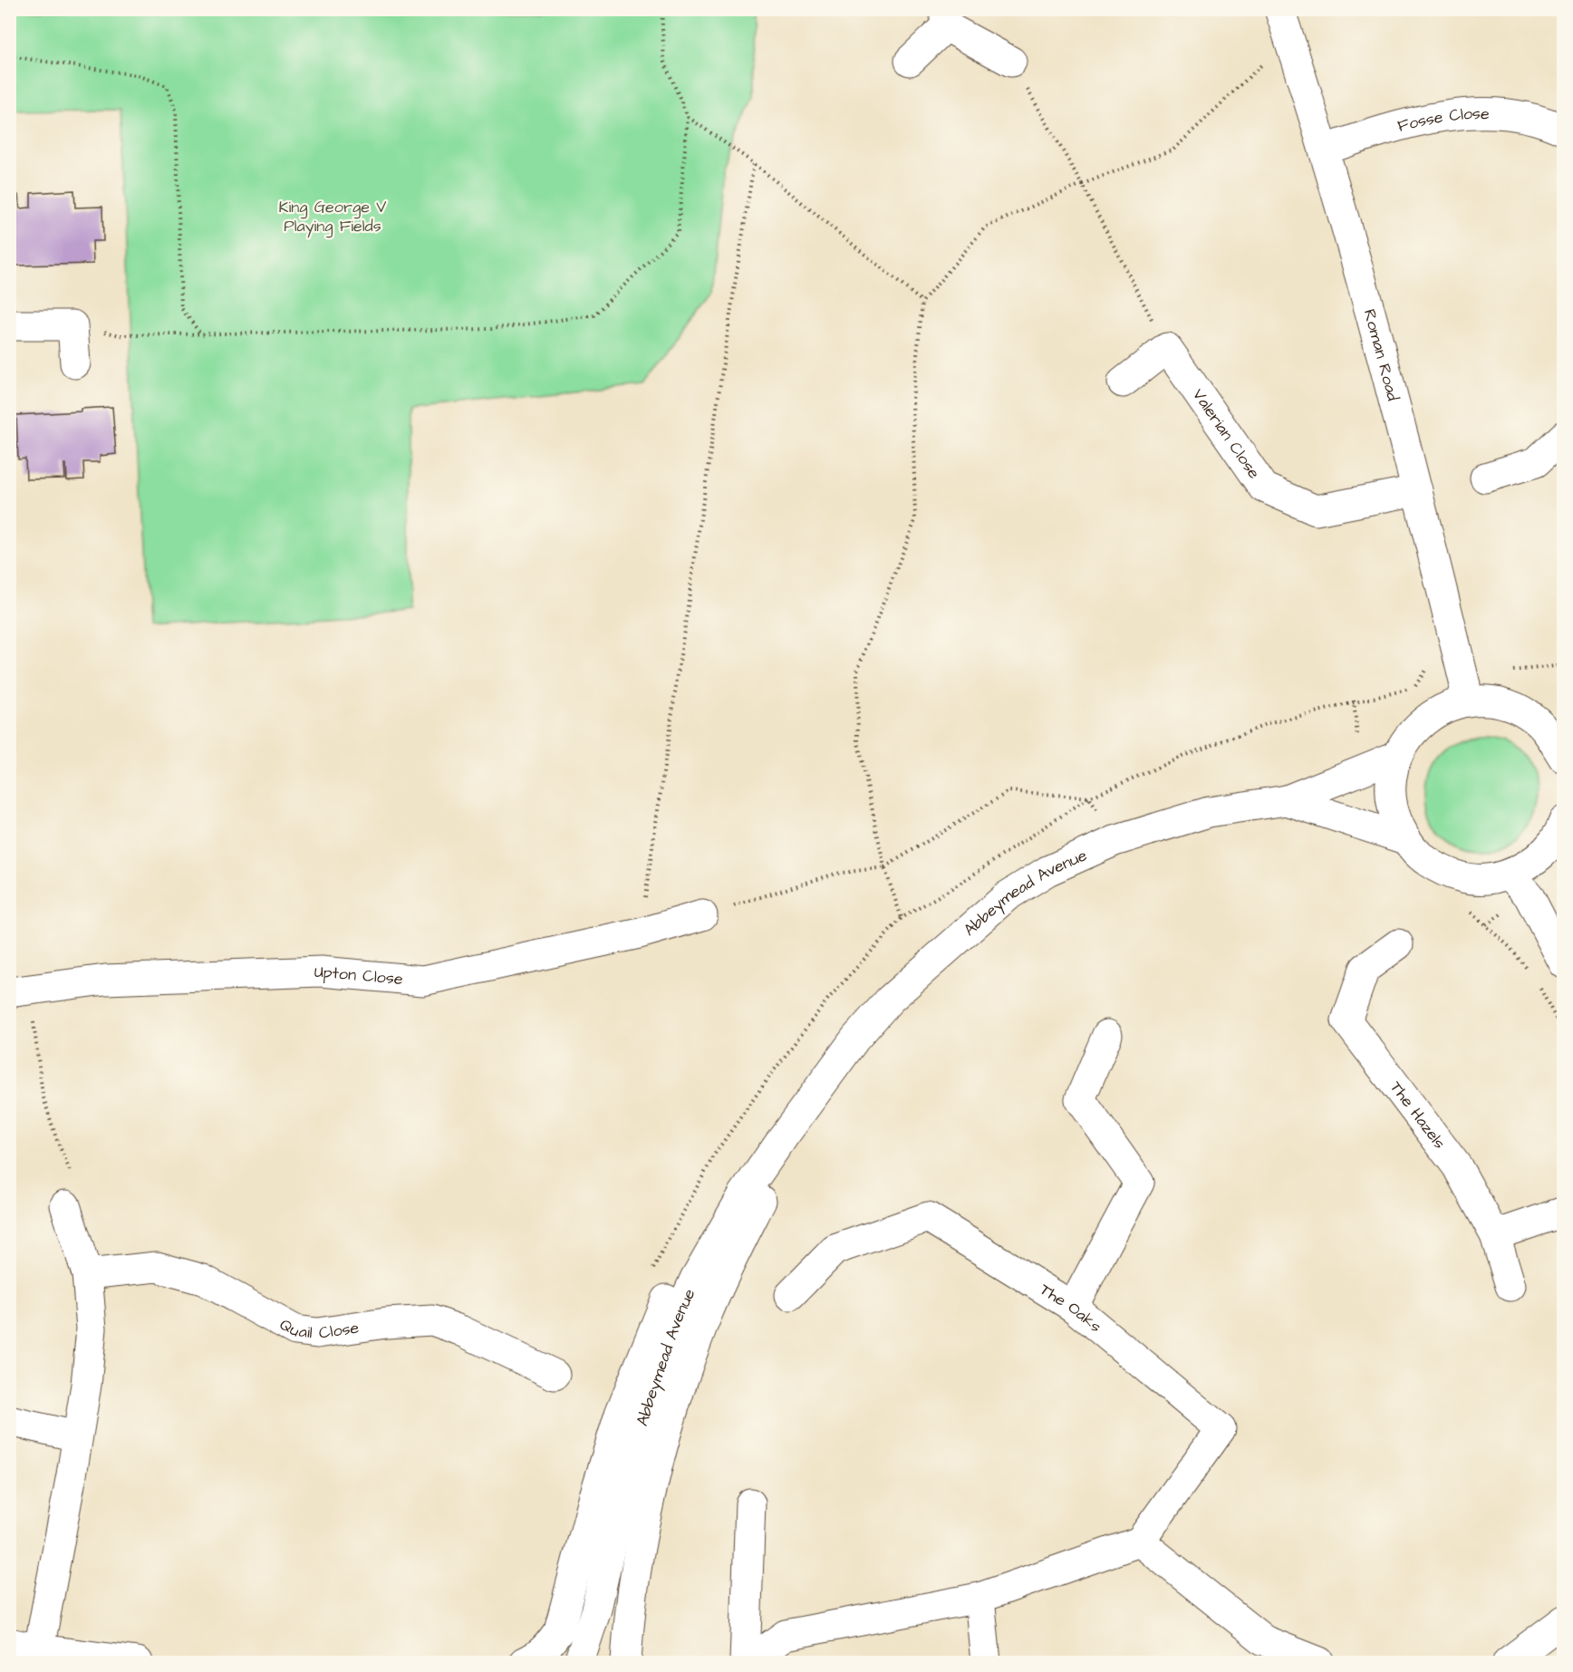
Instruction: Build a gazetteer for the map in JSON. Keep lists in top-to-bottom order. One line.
{"streets":{"street":["Fosse Close","Roman Road","Valerian Close","Abbeymead Avenue","Upton Close","The Hazels","The Oaks","Quail Close"]},"crossings":[["Fosse Close","Roman Road"],["Roman Road","Valerian Close"]],"parks":["King George V Playing Fields"]}
